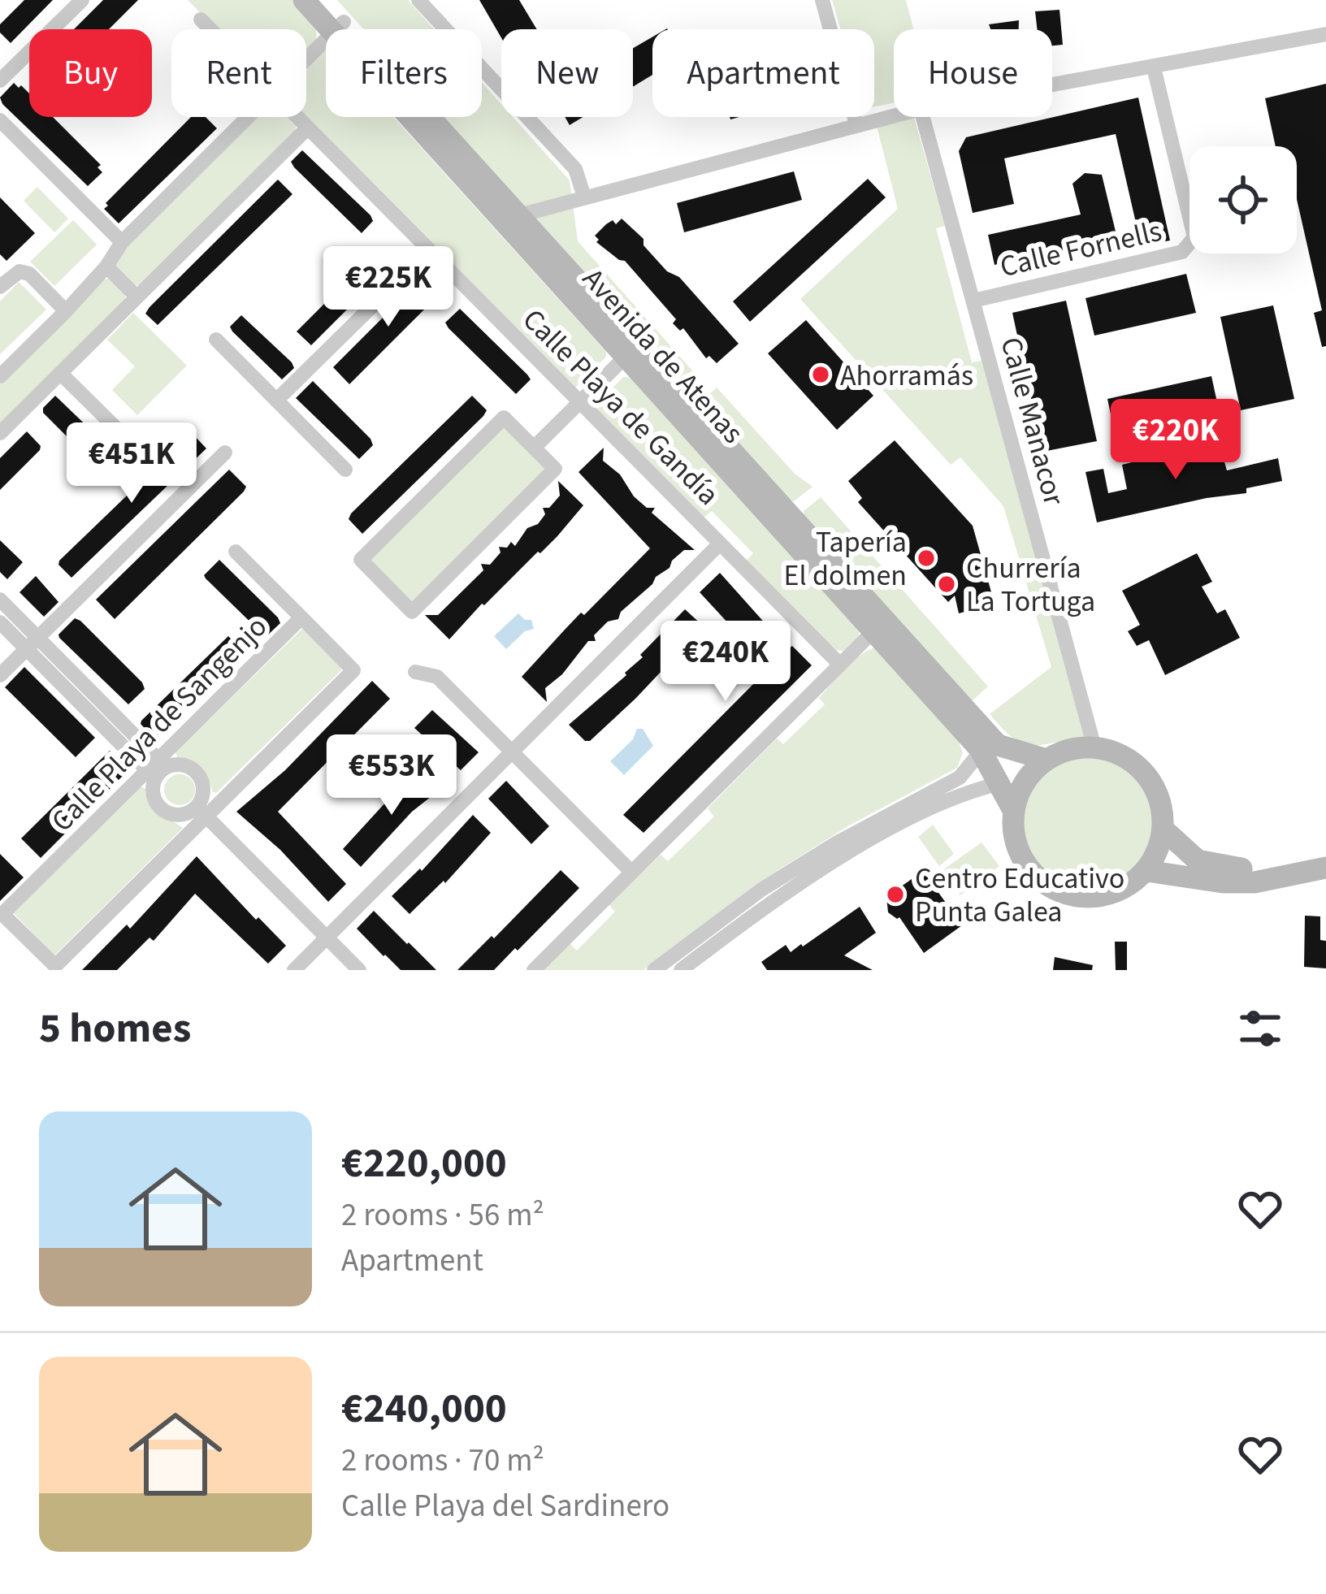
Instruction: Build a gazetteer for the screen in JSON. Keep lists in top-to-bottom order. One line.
{"streets":{"main road":["Avenida de Atenas"],"street":["Calle Fornells","Calle Playa de Gandía","Calle Manacor","Calle Playa de Sangenjo"]},"crossings":[["Calle Fornells","Calle Manacor"],["Avenida de Atenas","Calle Manacor"]],"places":["Ahorramás","Tapería El dolmen","Churrería La Tortuga","Centro Educativo Punta Galea"],"page":{"chip":["Buy","Rent","Filters","New","Apartment","House"],"price":["€225K","€220K","€451K","€240K","€553K"],"heading":"5 homes","list":[{"name":"€220,000","note":"2 rooms · 56 m² · Apartment"},{"name":"€240,000","note":"2 rooms · 70 m² · Calle Playa del Sardinero"}]}}
